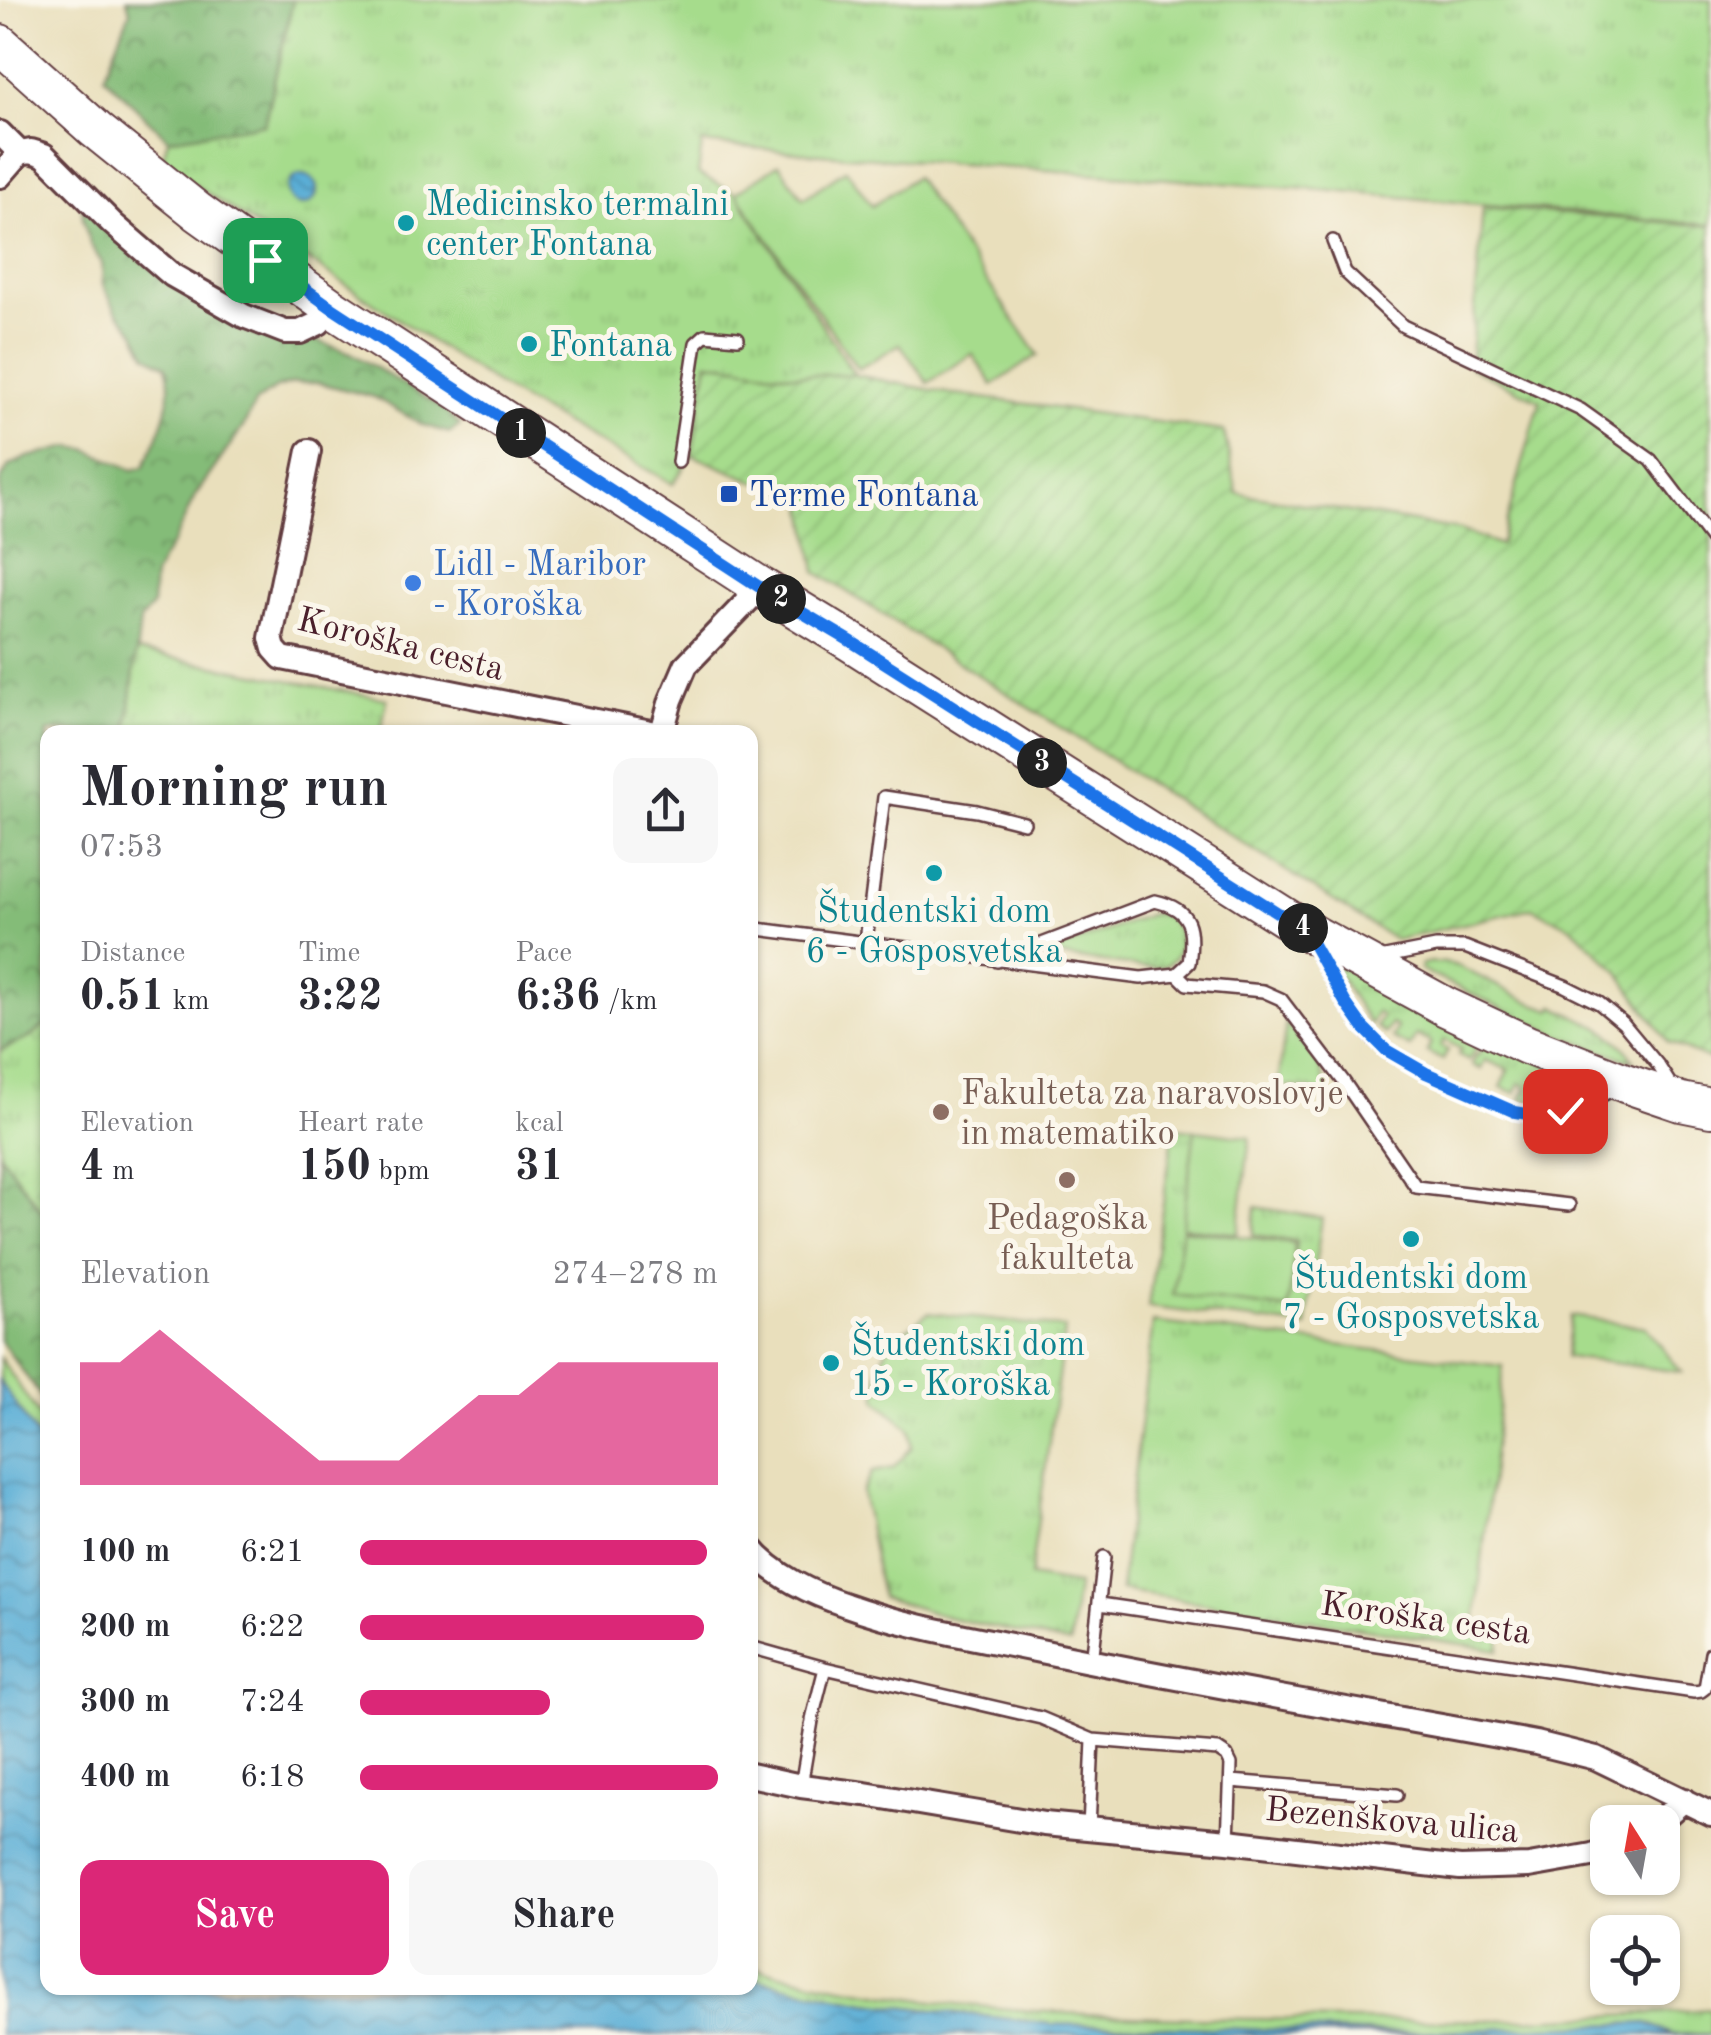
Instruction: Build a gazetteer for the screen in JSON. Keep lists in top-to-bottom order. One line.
{"streets":{"street":["Koroška cesta","Bezenškova ulica"]},"places":{"other":["Medicinsko termalni center Fontana","Fontana","Lidl - Maribor - Koroška","Študentski dom 6 - Gosposvetska","Fakulteta za naravoslovje in matematiko","Pedagoška fakulteta","Študentski dom 7 - Gosposvetska","Študentski dom 15 - Koroška"],"transit":["Terme Fontana"]},"north":"top","page":{"pins":["1","2","3","4"],"heading":["Morning run","07:53"],"stats":[["Distance","0.51 km"],["Time","3:22"],["Pace","6:36 /km"],["Elevation","4 m"],["Heart rate","150 bpm"],["kcal","31"]],"chart":["Elevation","274–278 m"],"list":[{"name":"100 m","note":"6:21"},{"name":"200 m","note":"6:22"},{"name":"300 m","note":"7:24"},{"name":"400 m","note":"6:18"}],"buttons":["Save","Share"]}}
